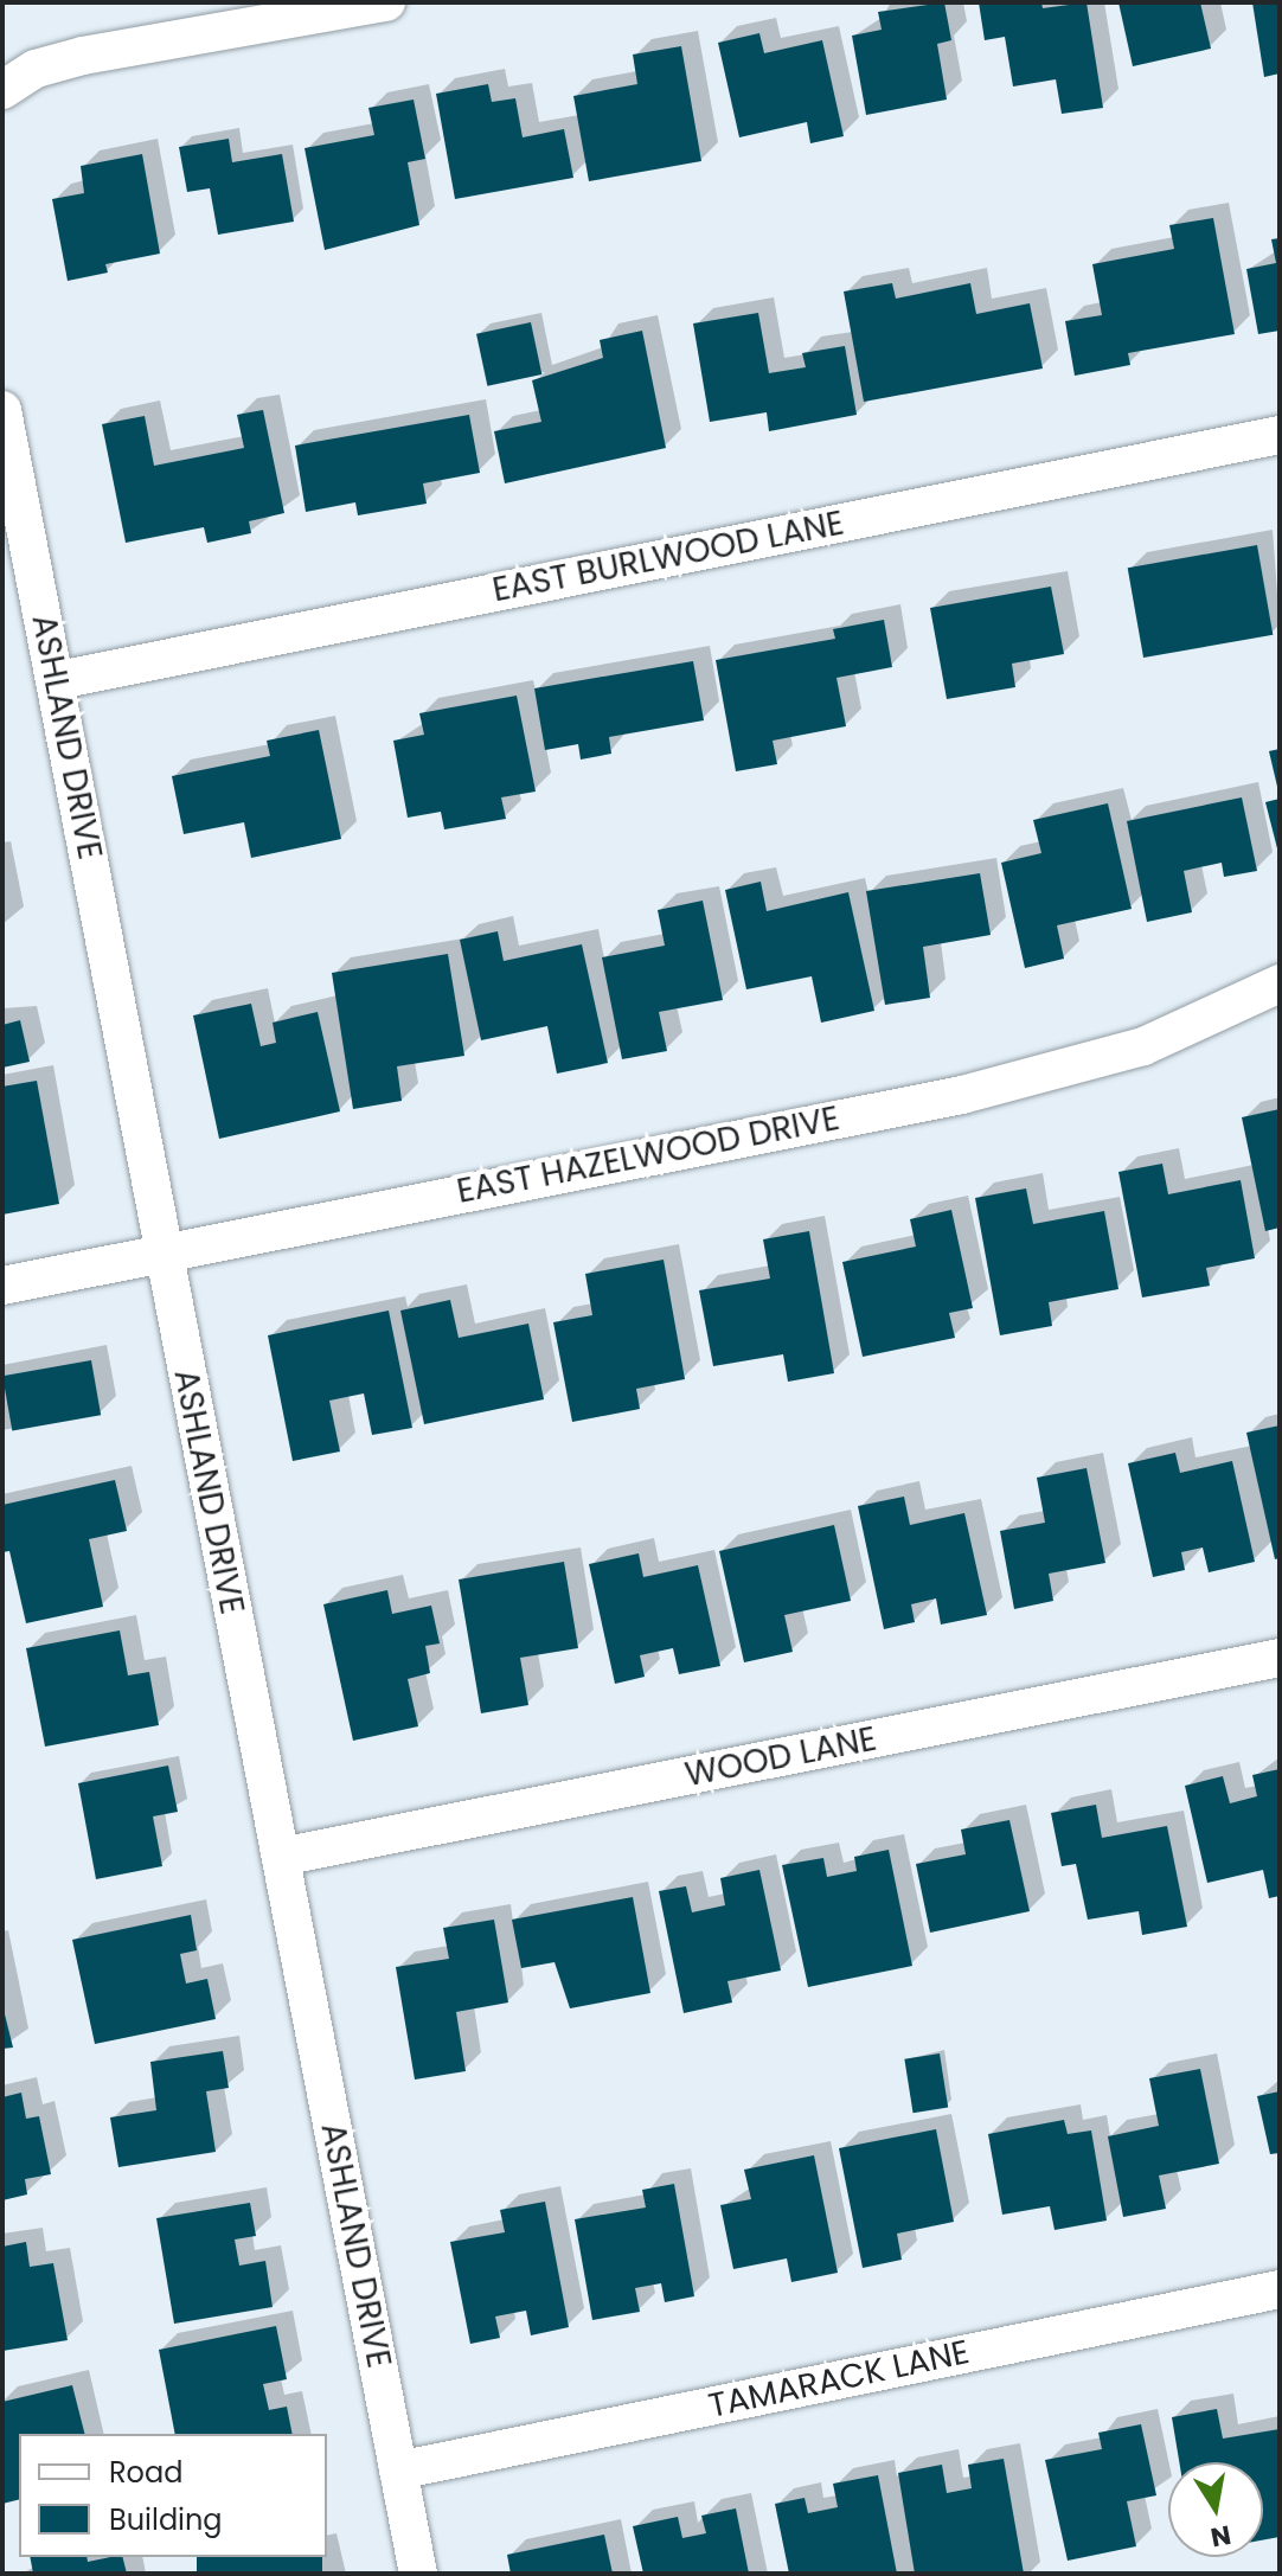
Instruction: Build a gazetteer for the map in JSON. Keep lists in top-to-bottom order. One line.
{"streets":{"street":["EAST BURLWOOD LANE","ASHLAND DRIVE","EAST HAZELWOOD DRIVE","WOOD LANE","TAMARACK LANE"]},"crossings":[["EAST BURLWOOD LANE","ASHLAND DRIVE"],["ASHLAND DRIVE","EAST HAZELWOOD DRIVE"],["ASHLAND DRIVE","WOOD LANE"],["ASHLAND DRIVE","TAMARACK LANE"]],"legend":["Road","Building"],"north":"bottom"}
